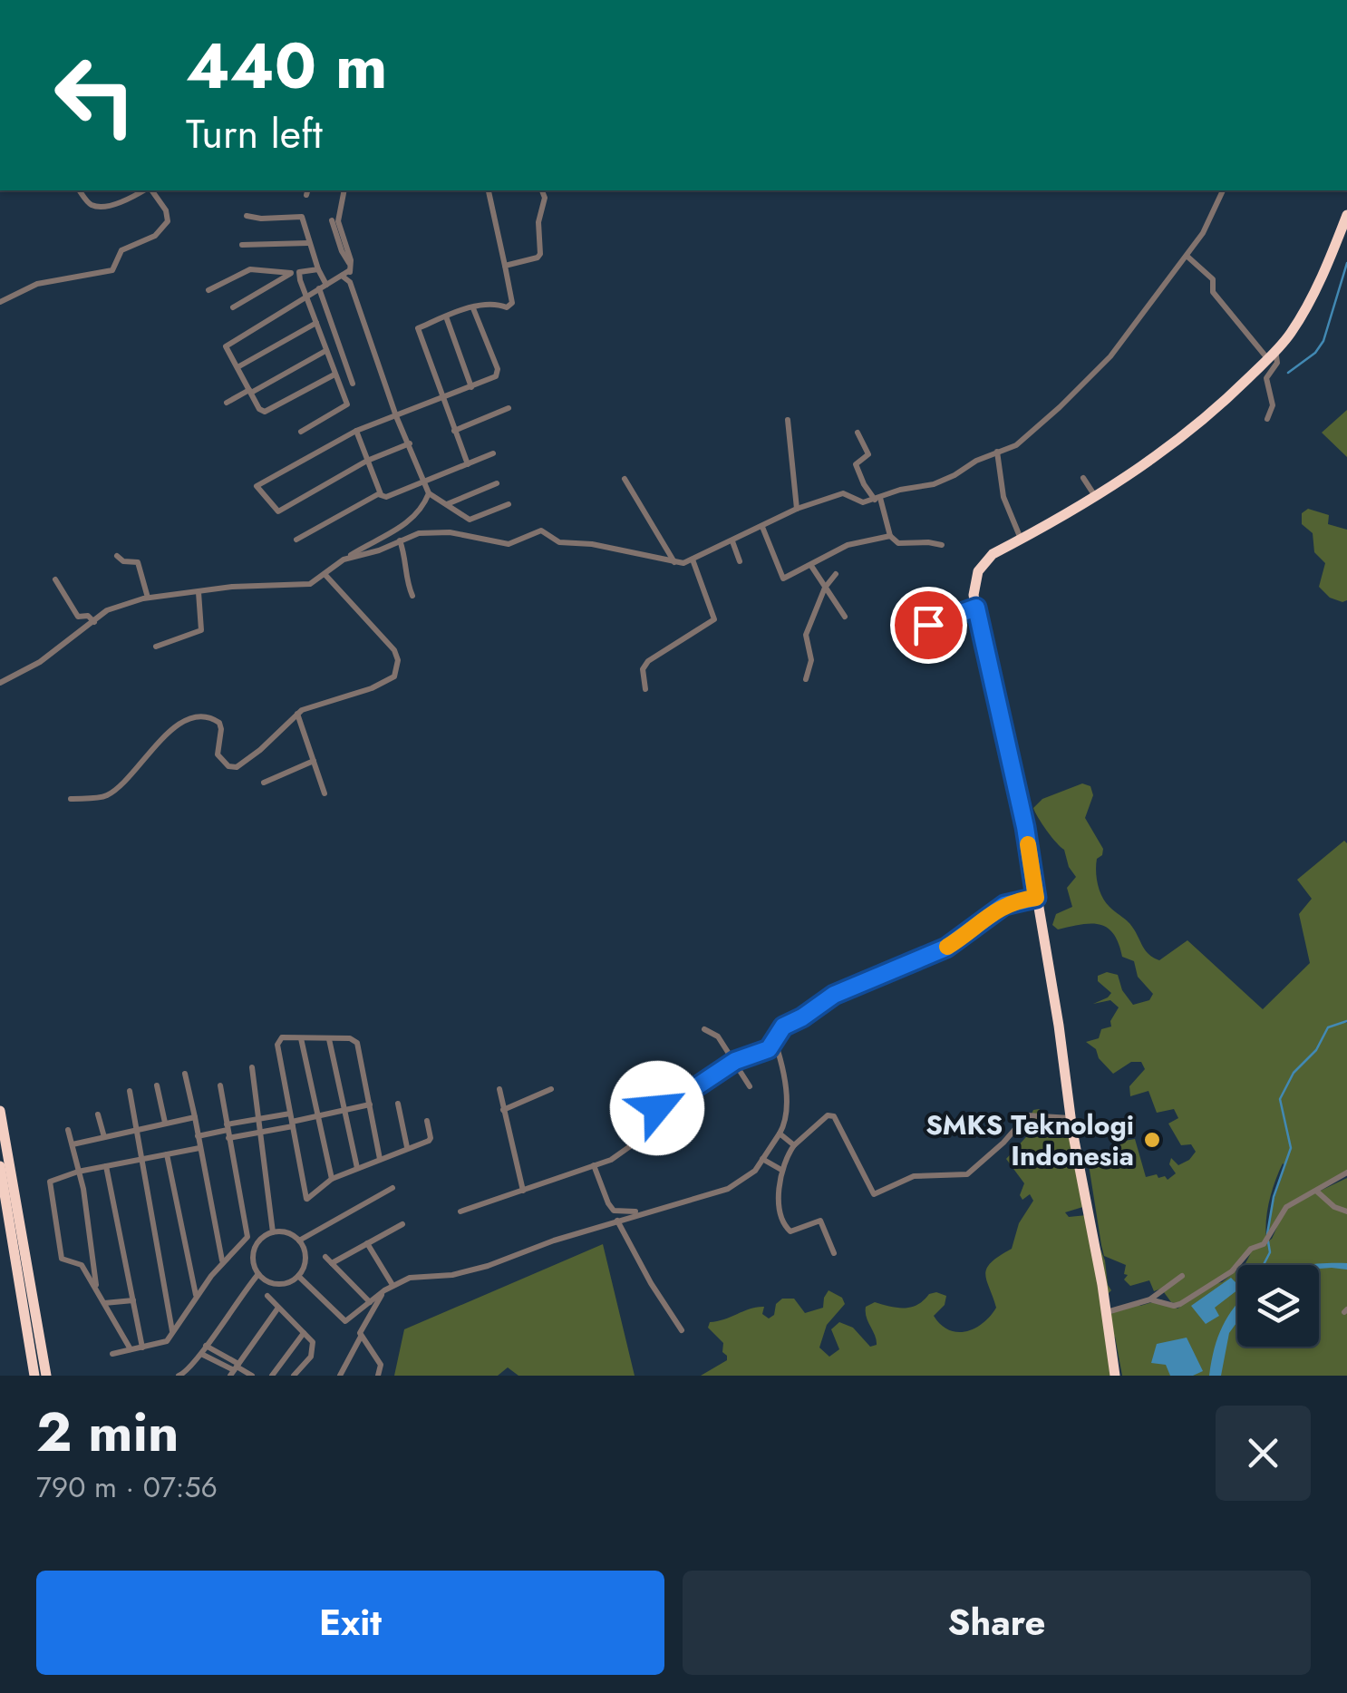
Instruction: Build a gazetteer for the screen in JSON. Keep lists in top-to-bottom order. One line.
{"places":["SMKS Teknologi Indonesia"],"page":{"turn":["440 m","Turn left"],"heading":["2 min","790 m · 07:56"],"buttons":["Exit","Share"]}}
